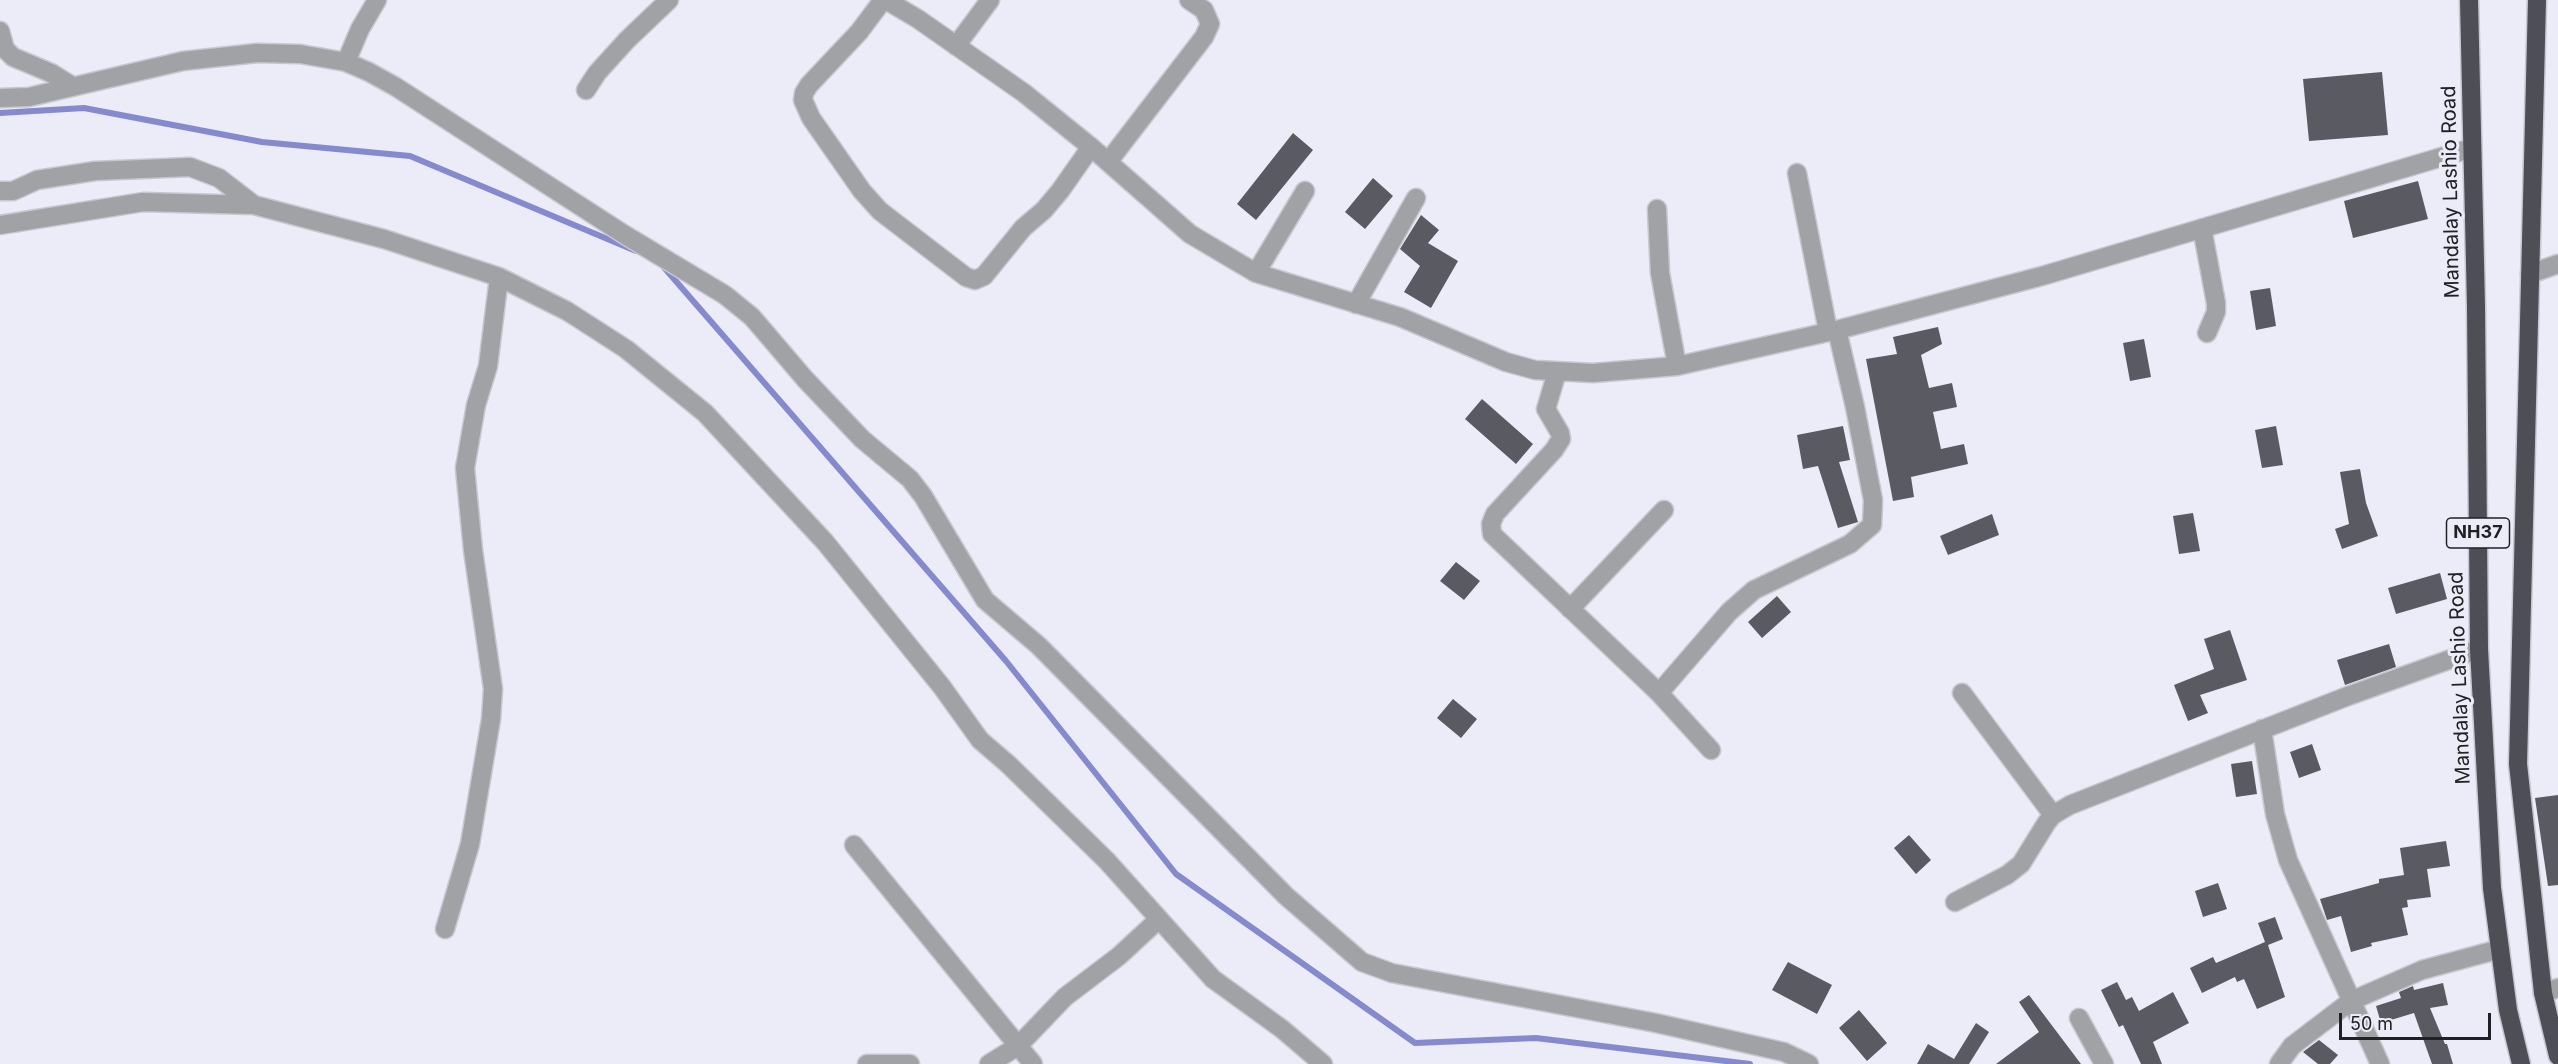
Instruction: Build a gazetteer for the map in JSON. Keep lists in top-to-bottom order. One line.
{"streets":{"highway":["Mandalay Lashio Road","NH37"]},"scale_bar":"50 m"}
